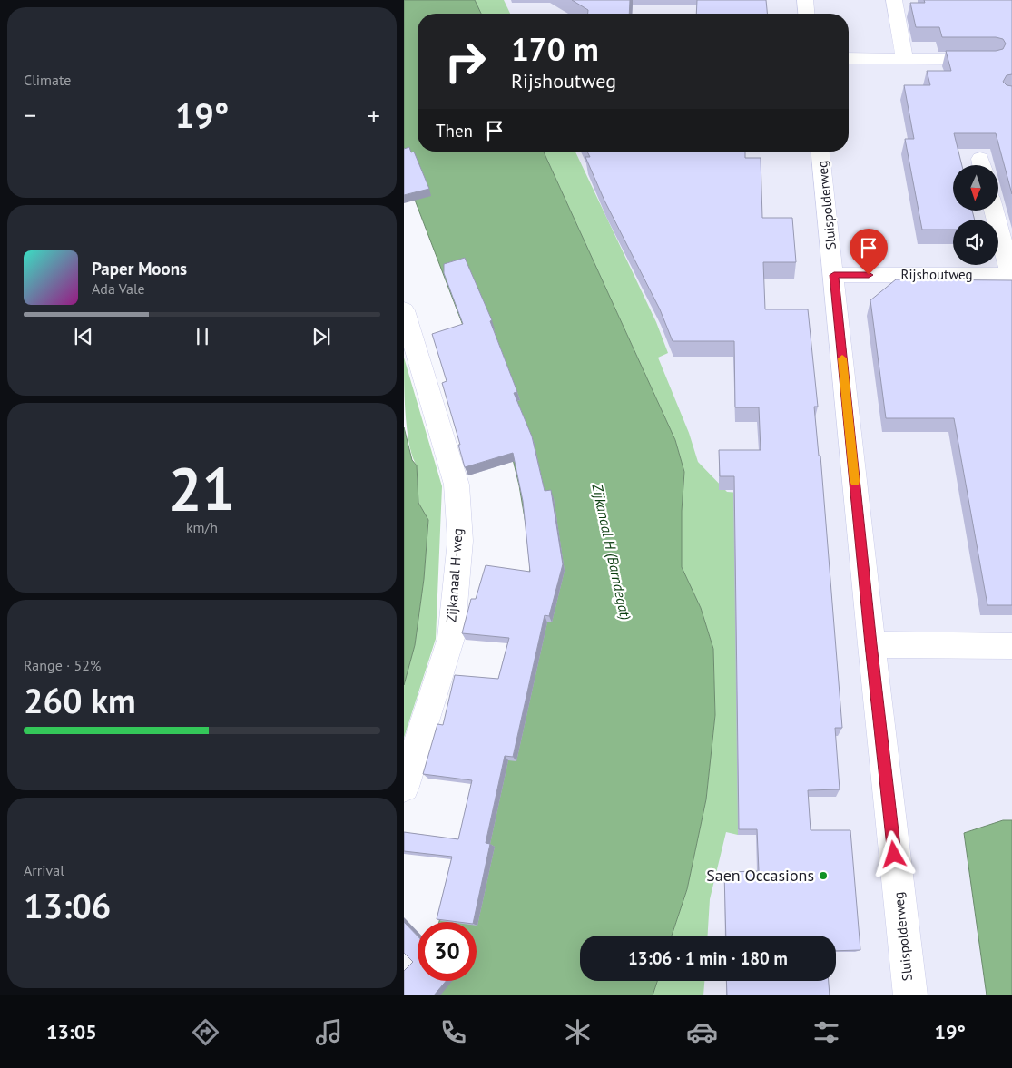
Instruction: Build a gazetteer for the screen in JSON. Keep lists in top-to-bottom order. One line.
{"streets":{"street":["Sluispolderweg","Rijshoutweg","Zijkanaal H-weg"]},"crossings":[["Sluispolderweg","Rijshoutweg"]],"water":["Zijkanaal H (Barndegat)"],"places":["Saen Occasions"],"north":"bottom","page":{"tile":["Climate",["21","km/h"],["Range · 52%","260 km"],["Arrival","13:06"]],"turn":["170 m","Rijshoutweg"],"heat":["−","19°","+"],"then":"Then","song":["Paper Moons","Ada Vale"],"limit":"30","trip":"13:06 · 1 min · 180 m","tabs":["13:05","19°"]}}
